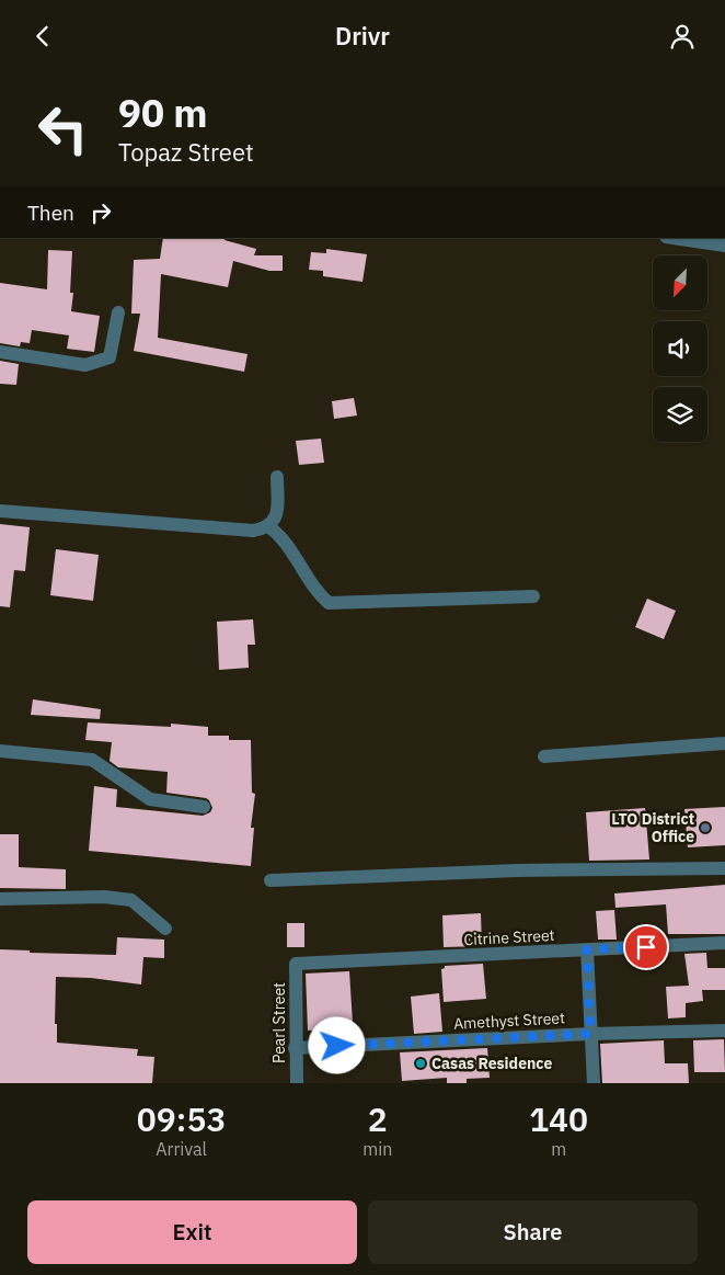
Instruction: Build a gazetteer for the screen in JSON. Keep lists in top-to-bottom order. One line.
{"streets":{"street":["Citrine Street","Amethyst Street","Pearl Street"]},"crossings":[["Citrine Street","Pearl Street"],["Amethyst Street","Pearl Street"]],"places":["LTO District Office","Casas Residence"],"north":"bottom left","page":{"header":"Drivr","turn":["90 m","Topaz Street"],"then":"Then","eta":["09:53","Arrival","2","min","140","m"],"buttons":["Exit","Share"]}}
